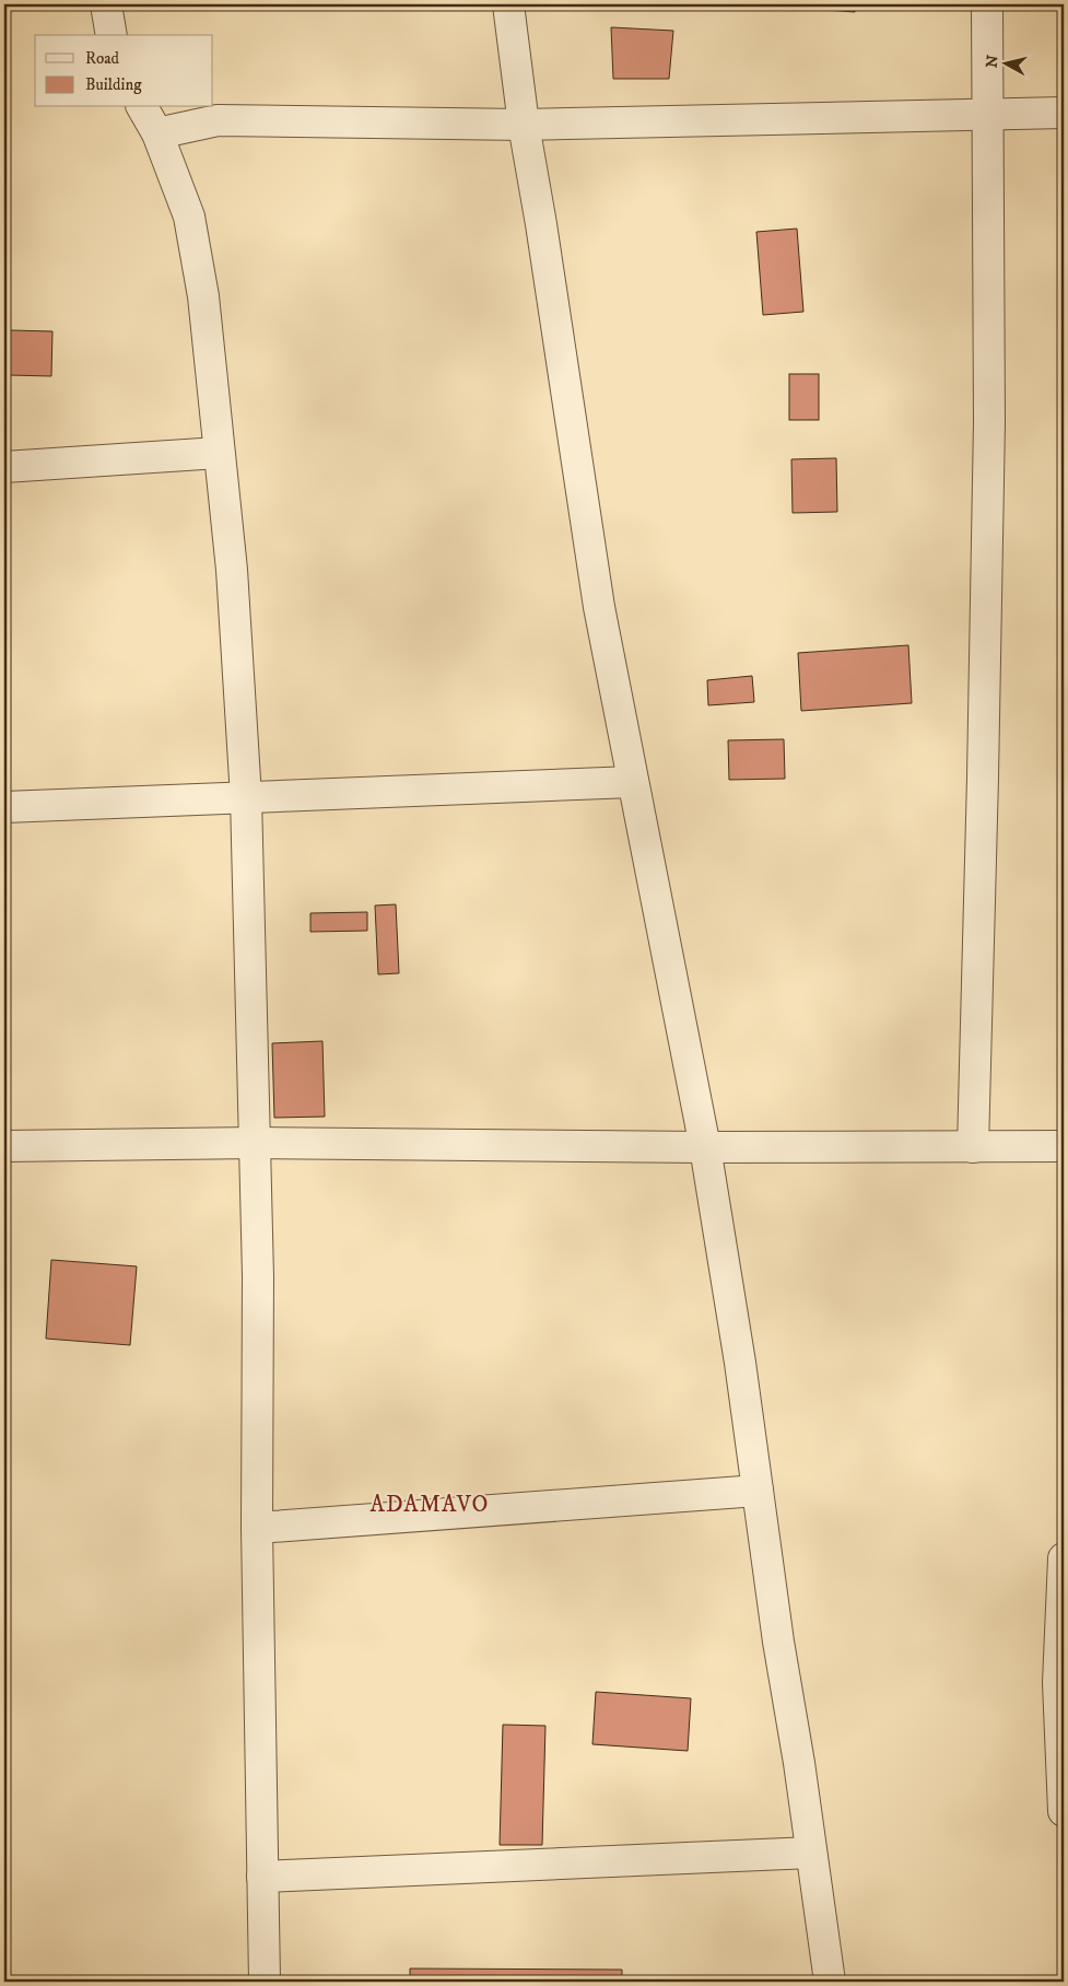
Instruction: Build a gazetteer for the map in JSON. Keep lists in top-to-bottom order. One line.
{"districts":["ADAMAVO"],"legend":["Road","Building"],"north":"left"}
